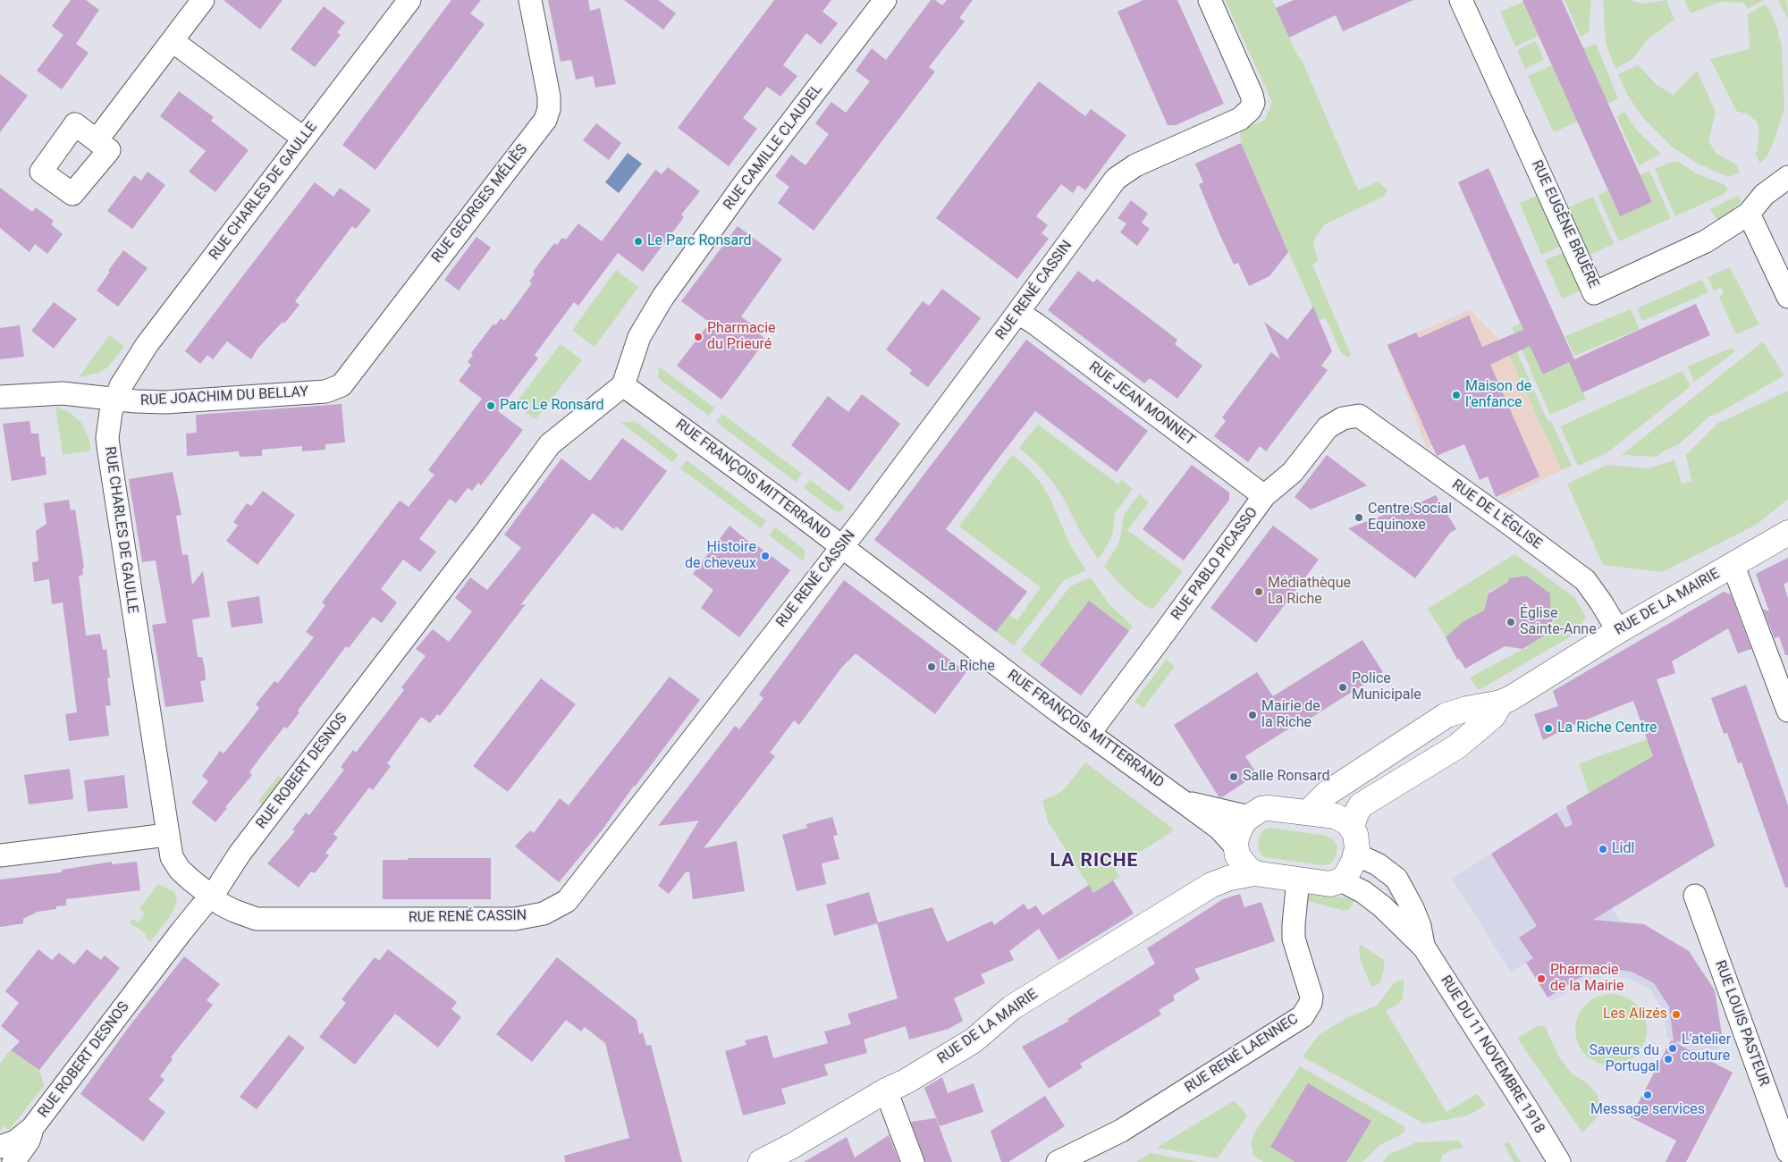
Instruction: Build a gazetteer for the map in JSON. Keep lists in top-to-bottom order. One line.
{"streets":{"street":["RUE CAMILLE CLAUDEL","RUE CHARLES DE GAULLE","RUE GEORGES MÉLIÈS","RUE EUGÈNE BRUÈRE","RUE RENÉ CASSIN","RUE JOACHIM DU BELLAY","RUE JEAN MONNET","RUE FRANÇOIS MITTERRAND","RUE DE L'ÉGLISE","RUE PABLO PICASSO","RUE DE LA MAIRIE","RUE ROBERT DESNOS","RUE LOUIS PASTEUR","RUE RENÉ LAENNEC","RUE DU 11 NOVEMBRE 1918"]},"crossings":[["RUE CAMILLE CLAUDEL","RUE FRANÇOIS MITTERRAND"],["RUE CAMILLE CLAUDEL","RUE ROBERT DESNOS"],["RUE CHARLES DE GAULLE","RUE RENÉ CASSIN"],["RUE CHARLES DE GAULLE","RUE JOACHIM DU BELLAY"],["RUE CHARLES DE GAULLE","RUE ROBERT DESNOS"],["RUE GEORGES MÉLIÈS","RUE JOACHIM DU BELLAY"],["RUE RENÉ CASSIN","RUE JEAN MONNET"],["RUE RENÉ CASSIN","RUE FRANÇOIS MITTERRAND"],["RUE RENÉ CASSIN","RUE ROBERT DESNOS"],["RUE JEAN MONNET","RUE PABLO PICASSO"],["RUE FRANÇOIS MITTERRAND","RUE PABLO PICASSO"],["RUE FRANÇOIS MITTERRAND","RUE DE LA MAIRIE"],["RUE FRANÇOIS MITTERRAND","RUE ROBERT DESNOS"],["RUE FRANÇOIS MITTERRAND","RUE RENÉ LAENNEC"],["RUE FRANÇOIS MITTERRAND","RUE DU 11 NOVEMBRE 1918"],["RUE DE L'ÉGLISE","RUE PABLO PICASSO"],["RUE DE L'ÉGLISE","RUE DE LA MAIRIE"],["RUE DE LA MAIRIE","RUE RENÉ LAENNEC"],["RUE DE LA MAIRIE","RUE DU 11 NOVEMBRE 1918"],["RUE RENÉ LAENNEC","RUE DU 11 NOVEMBRE 1918"]],"districts":["LA RICHE"],"places":["Le Parc Ronsard","Pharmacie du Prieuré","Maison de l'enfance","Parc Le Ronsard","Centre Social Equinoxe","Histoire de cheveux","Médiathèque La Riche","Église Sainte-Anne","La Riche","Police Municipale","Mairie de la Riche","La Riche Centre","Salle Ronsard","Lidl","Pharmacie de la Mairie","Les Alizés","L'atelier couture","Saveurs du Portugal","Message services"]}
